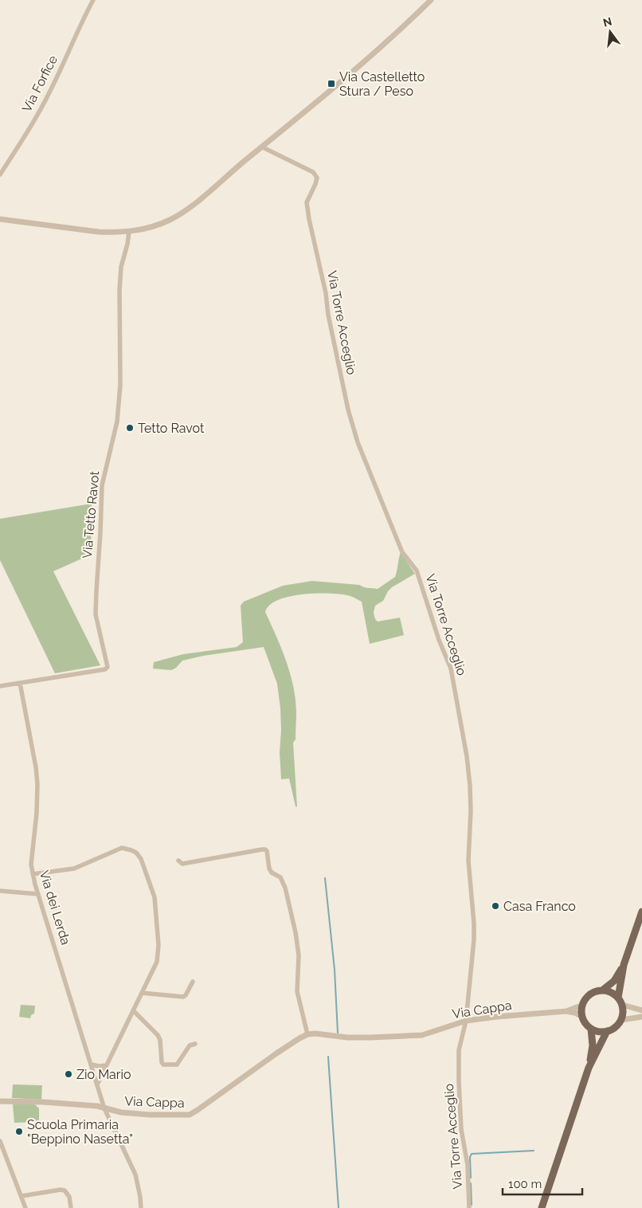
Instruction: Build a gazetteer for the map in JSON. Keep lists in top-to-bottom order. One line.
{"streets":{"street":["Via Forfice","Via Torre Acceglio","Via Tetto Ravot","Via dei Lerda","Via Cappa"]},"crossings":[["Via Torre Acceglio","Via Cappa"],["Via Tetto Ravot","Via dei Lerda"],["Via dei Lerda","Via Cappa"]],"places":{"transit":["Via Castelletto Stura / Peso"],"other":["Tetto Ravot","Casa Franco","Zio Mario","Scuola Primaria \"Beppino Nasetta\""]},"scale_bar":"100 m","north":"top"}
